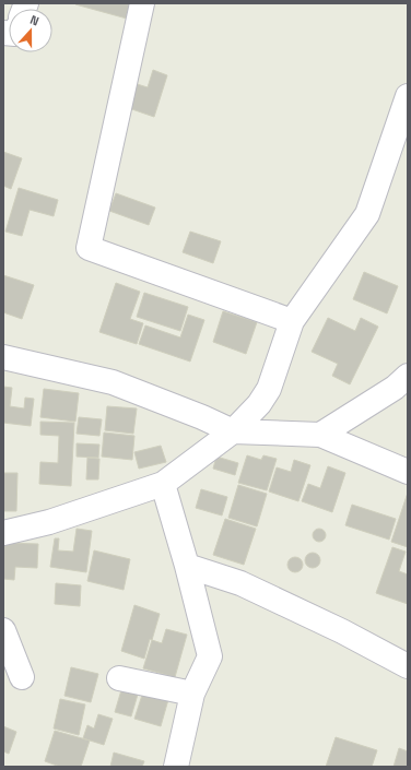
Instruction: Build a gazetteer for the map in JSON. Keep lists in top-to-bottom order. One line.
{"north":"top"}
